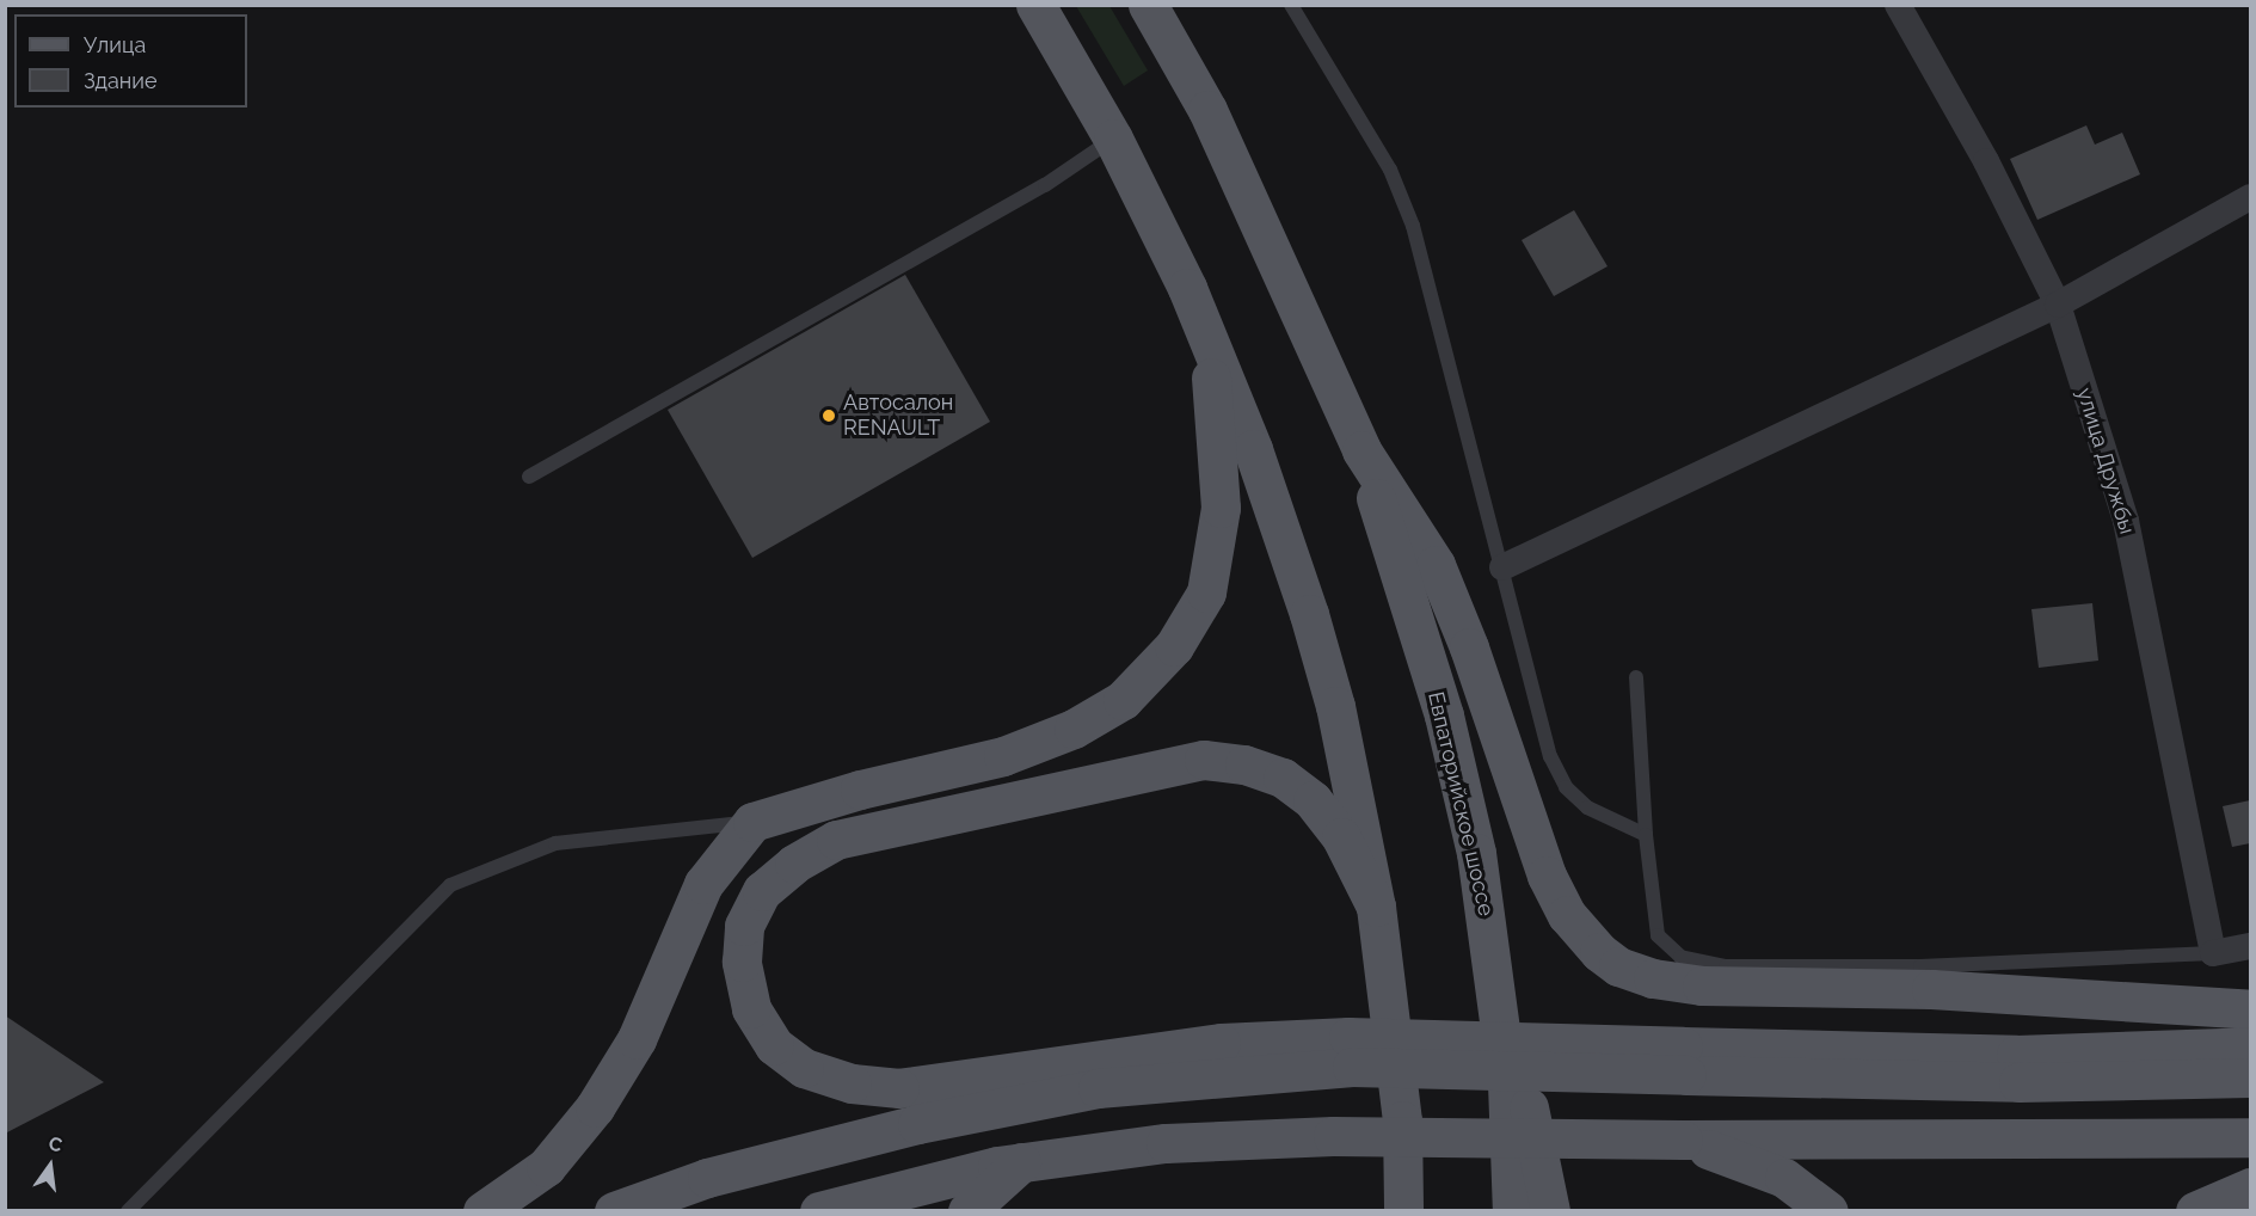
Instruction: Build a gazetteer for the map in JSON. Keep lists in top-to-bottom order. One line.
{"streets":{"main road":["Евпаторийское шоссе"],"street":["улица Дружбы"]},"places":["Aвтосалон RENAULT"],"legend":["Улица","Здание"],"north":"top"}
